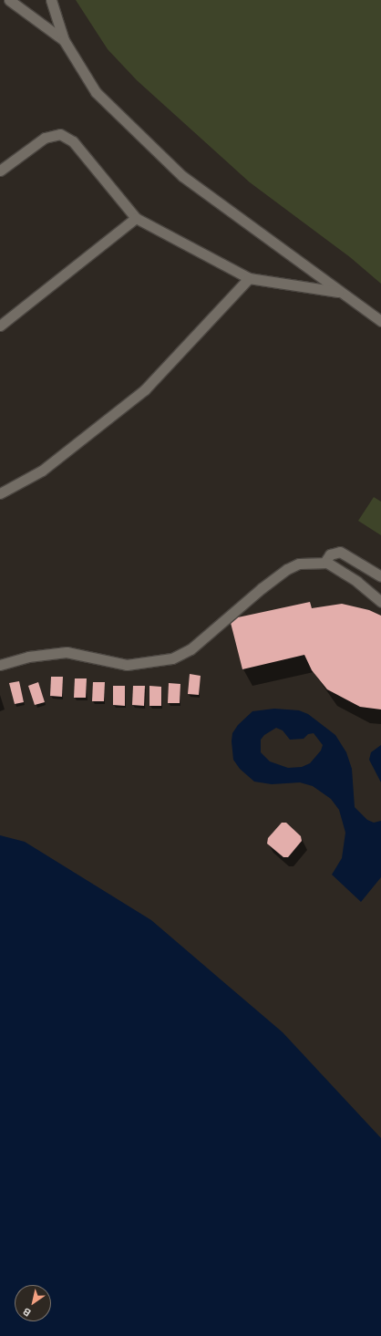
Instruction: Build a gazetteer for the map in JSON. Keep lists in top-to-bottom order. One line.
{"north":"bottom left"}
